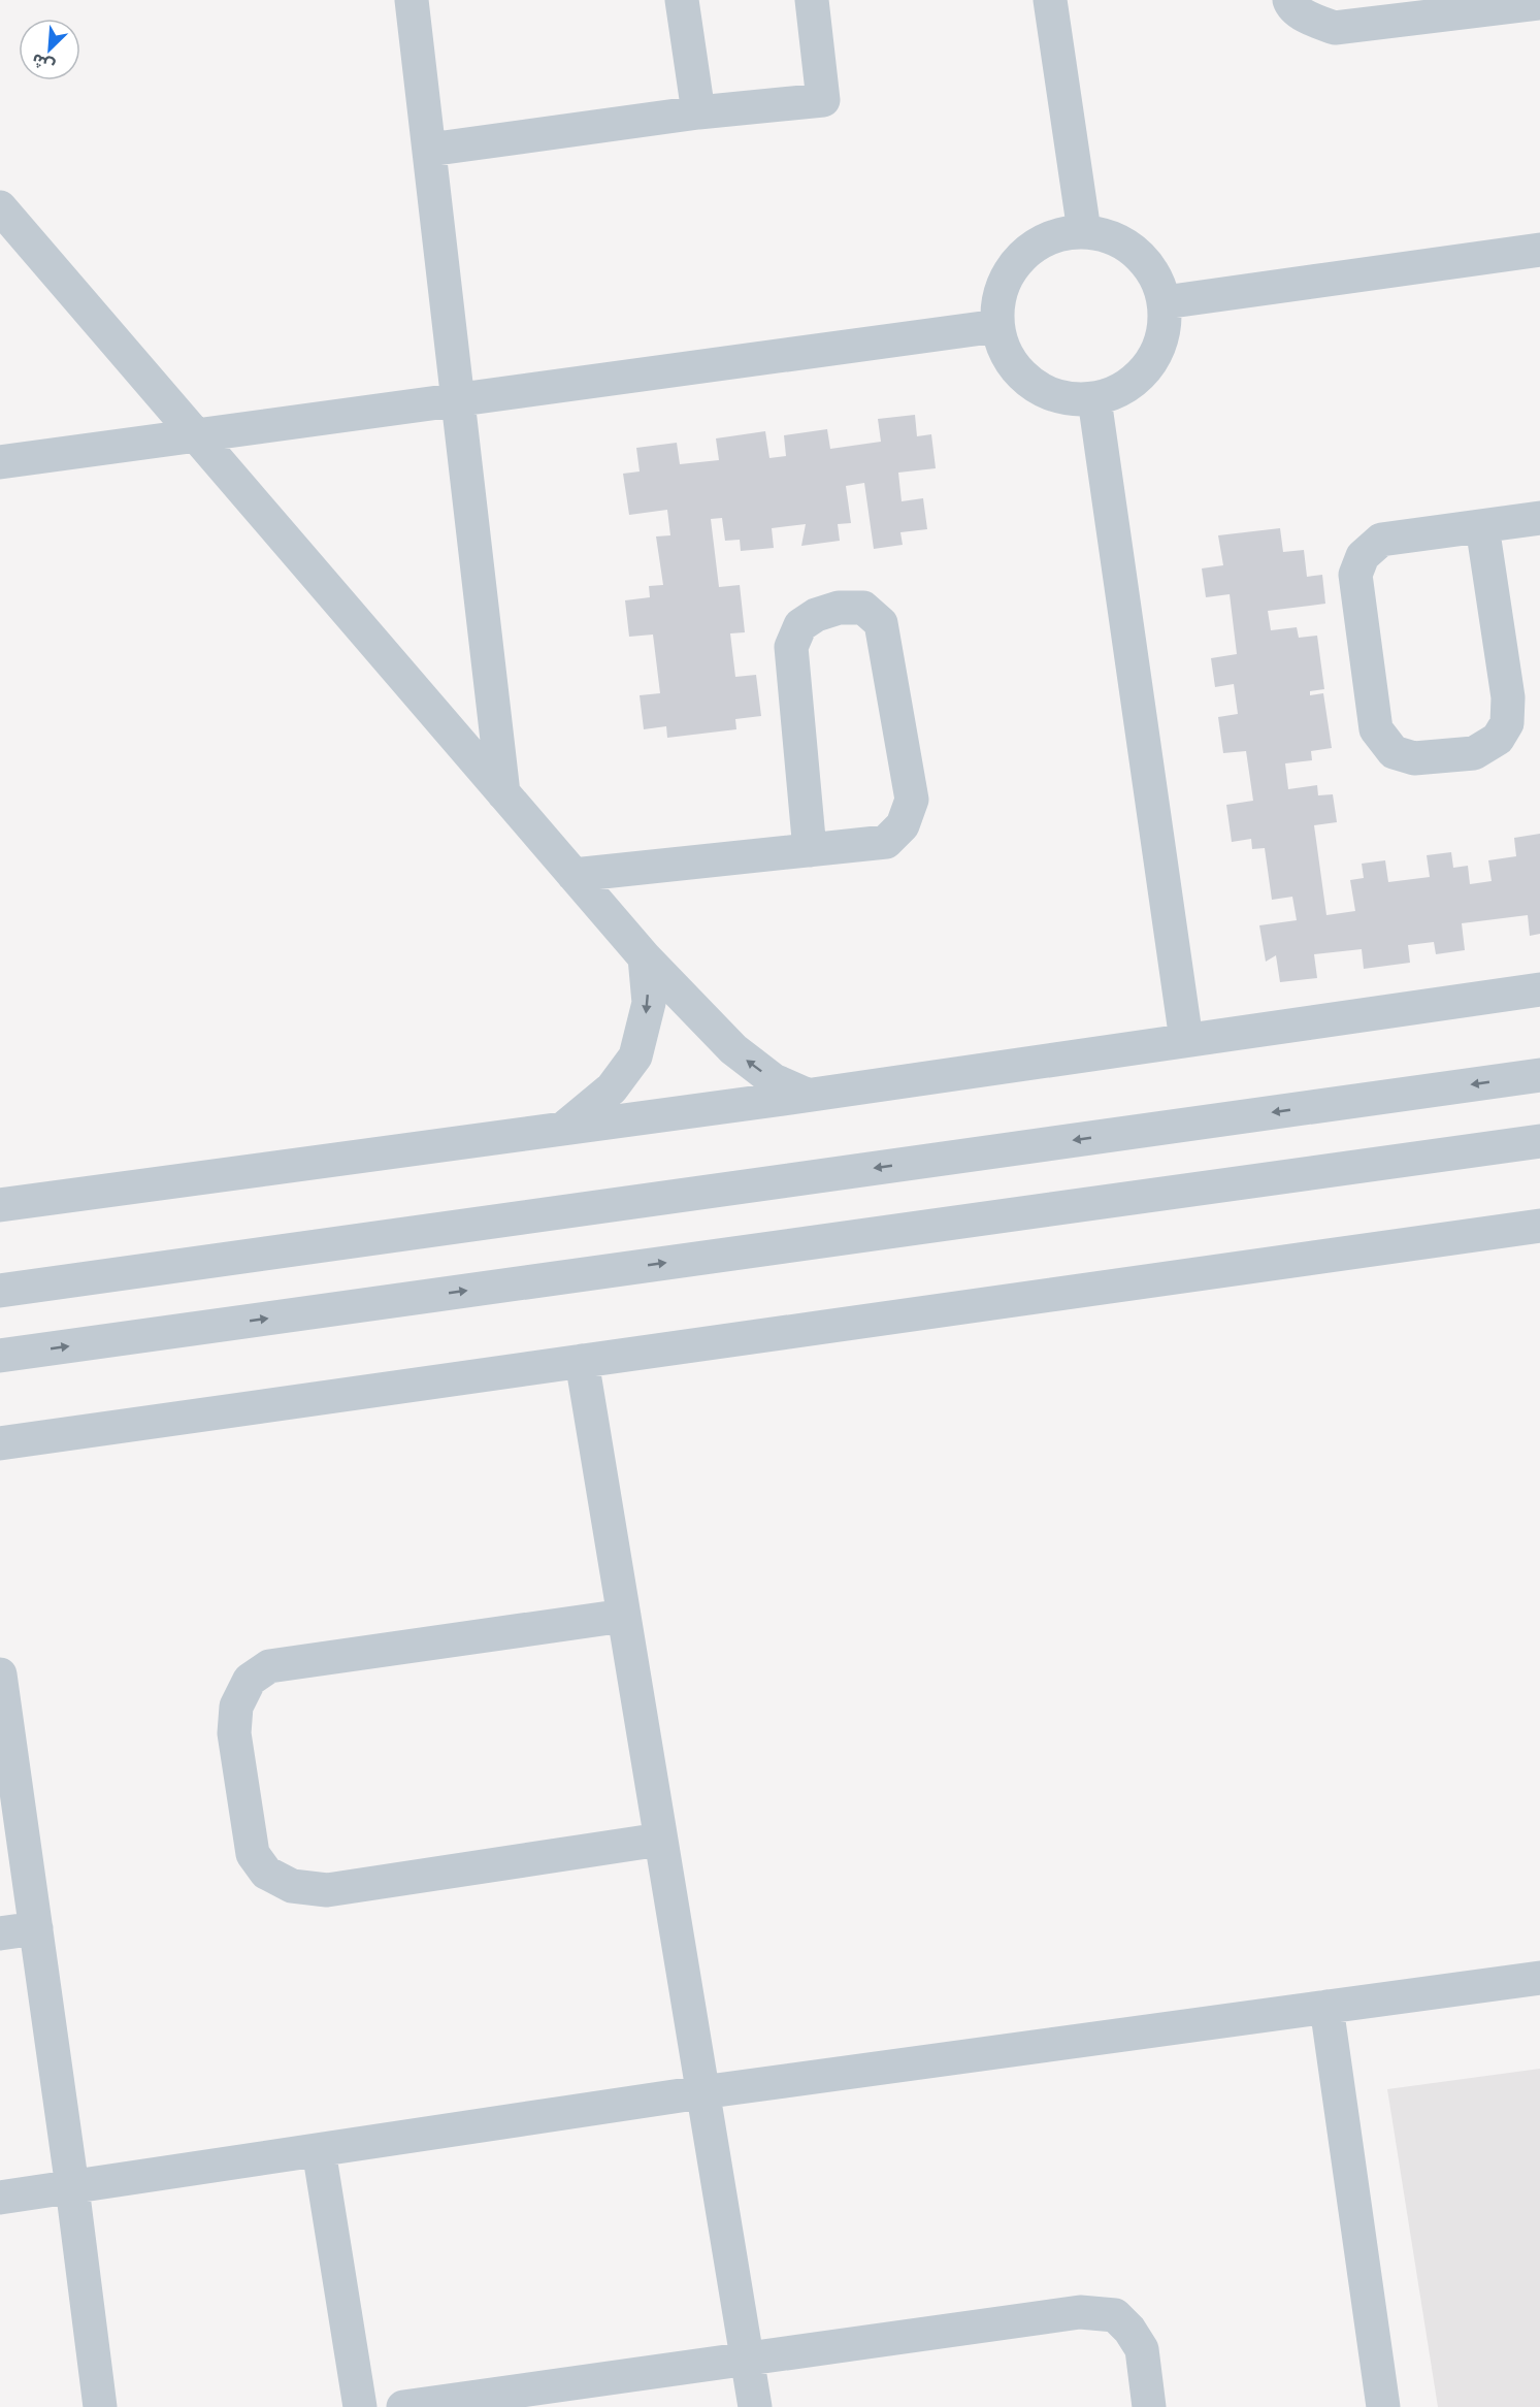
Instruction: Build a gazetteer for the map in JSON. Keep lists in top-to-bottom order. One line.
{"north":"bottom left"}
